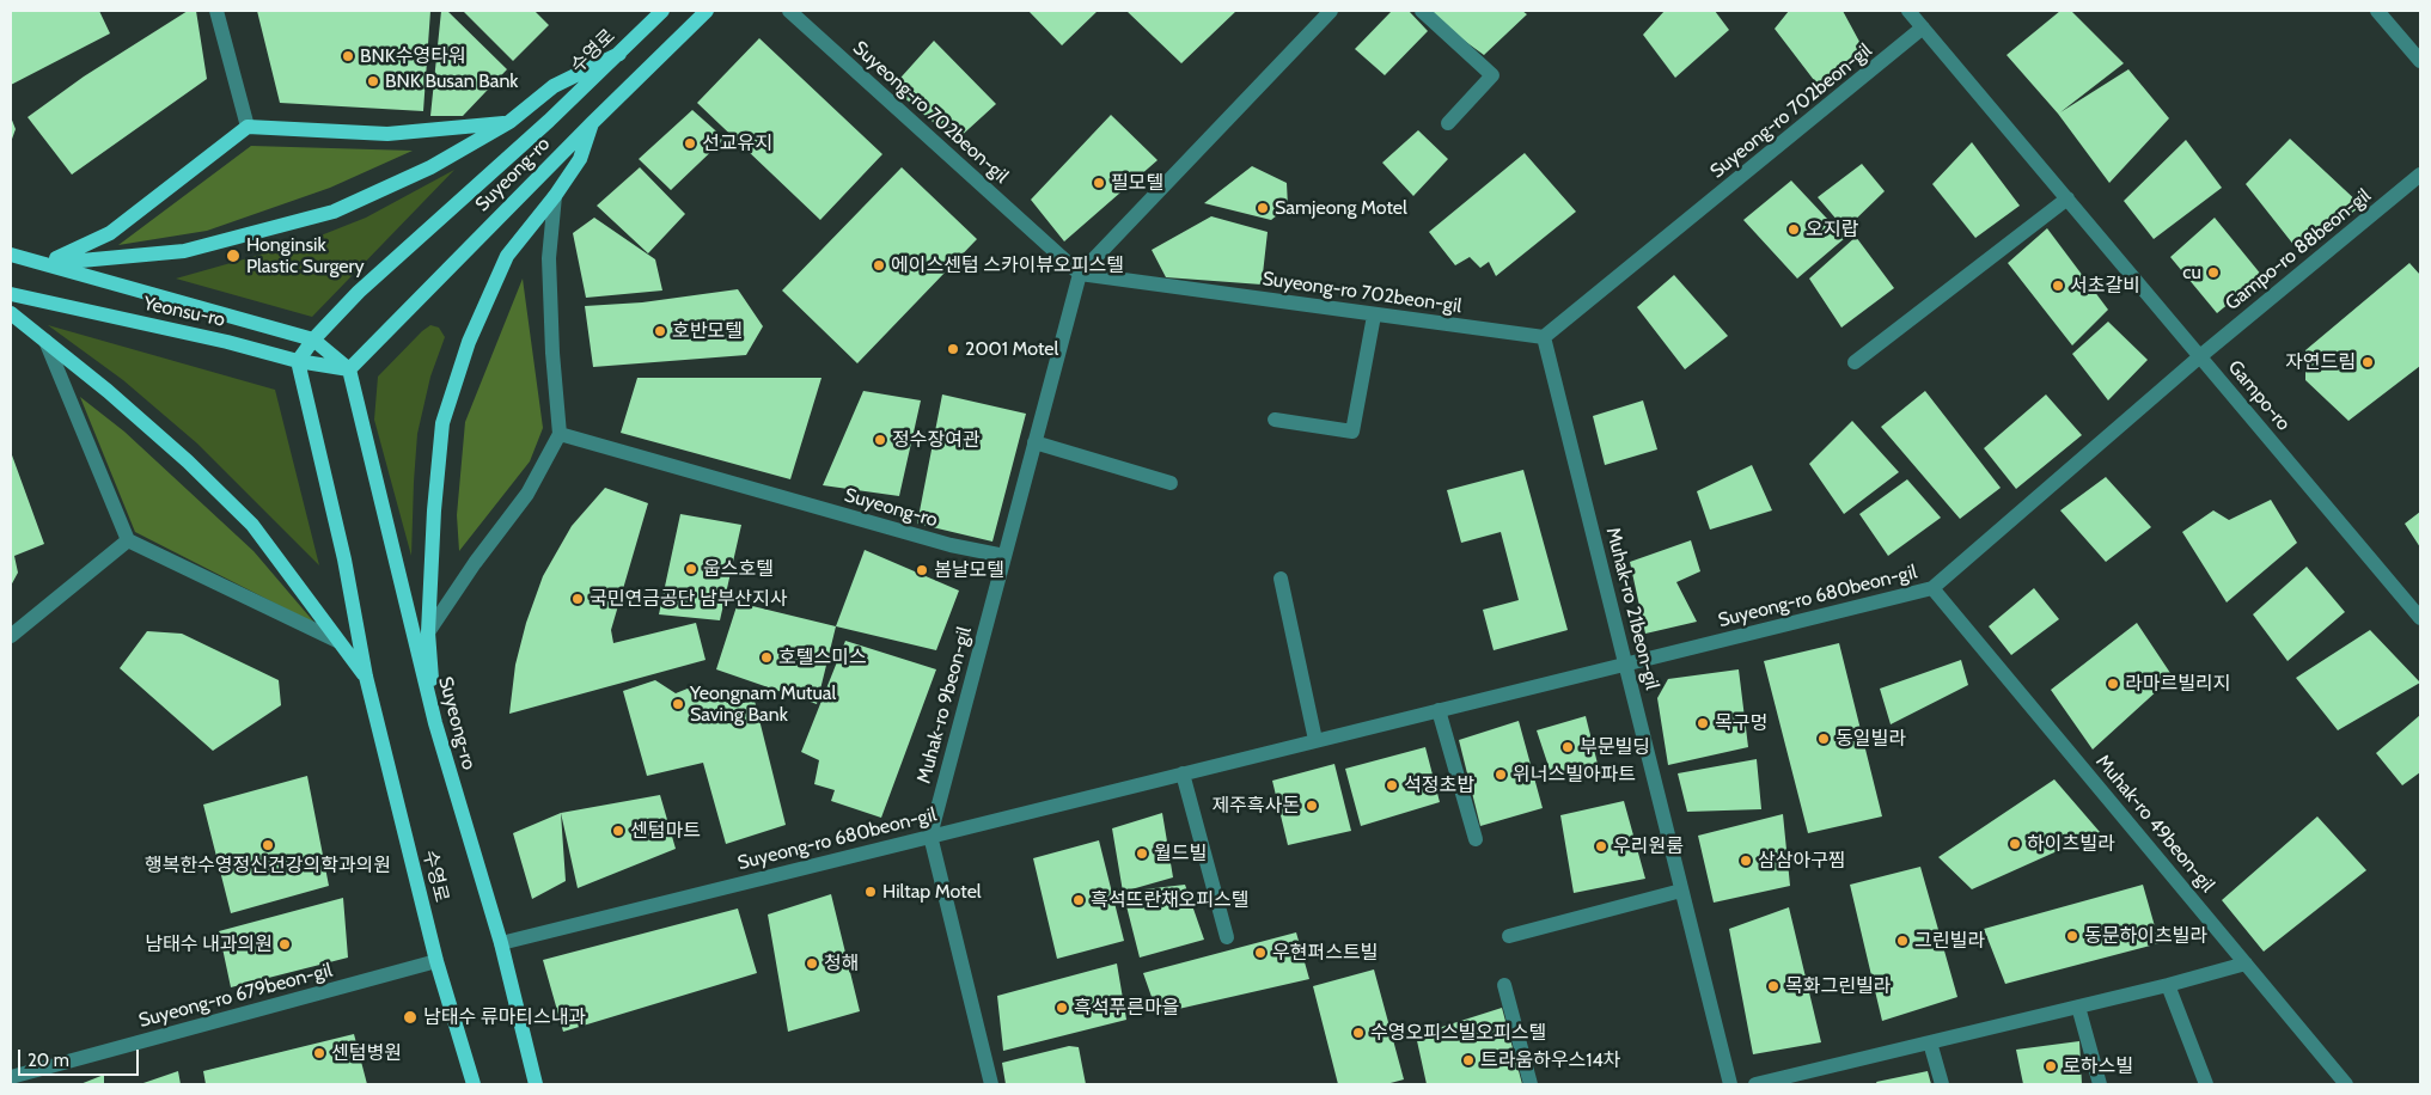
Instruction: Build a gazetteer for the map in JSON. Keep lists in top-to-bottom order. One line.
{"streets":{"main road":["수영로","Suyeong-ro","Yeonsu-ro"],"street":["Suyeong-ro 702beon-gil","Gampo-ro 88beon-gil","Gampo-ro","Suyeong-ro 680beon-gil","Muhak-ro 21beon-gil","Muhak-ro 9beon-gil","Muhak-ro 49beon-gil","Suyeong-ro 679beon-gil"]},"crossings":[["수영로","Yeonsu-ro"],["수영로","Suyeong-ro 679beon-gil"],["Suyeong-ro 702beon-gil","Gampo-ro"],["Suyeong-ro 702beon-gil","Muhak-ro 21beon-gil"],["Suyeong-ro 702beon-gil","Muhak-ro 9beon-gil"],["Suyeong-ro","Yeonsu-ro"],["Suyeong-ro","Suyeong-ro 680beon-gil"],["Suyeong-ro","Muhak-ro 9beon-gil"],["Gampo-ro 88beon-gil","Gampo-ro"],["Gampo-ro 88beon-gil","Suyeong-ro 680beon-gil"],["Gampo-ro","Suyeong-ro 680beon-gil"],["Suyeong-ro 680beon-gil","Muhak-ro 21beon-gil"],["Suyeong-ro 680beon-gil","Muhak-ro 9beon-gil"],["Suyeong-ro 680beon-gil","Muhak-ro 49beon-gil"]],"places":["BNK수영타워","BNK Busan Bank","선교유지","필모텔","Samjeong Motel","오지랍","Honginsik Plastic Surgery","에이스센텀 스카이뷰오피스텔","cu","서초갈비","호반모텔","2001 Motel","자연드림","정수장여관","웁스호텔","봄날모텔","국민연금공단 남부산지사","호텔스미스","라마르빌리지","Yeongnam Mutual Saving Bank","목구멍","동일빌라","부문빌딩","위너스빌아파트","석정초밥","제주흑사돈","센텀마트","하이츠빌라","행복한수영정신건강의학과의원","우리원룸","월드빌","삼삼아구찜","Hiltap Motel","흑석뜨란채오피스텔","동문하이츠빌라","그린빌라","남태수 내과의원","우현퍼스트빌","청해","목화그린빌라","흑석푸른마을","남태수 류마티스내과","수영오피스빌오피스텔","센텀병원","트라움하우스14차","로하스빌"],"scale_bar":"20 m"}
